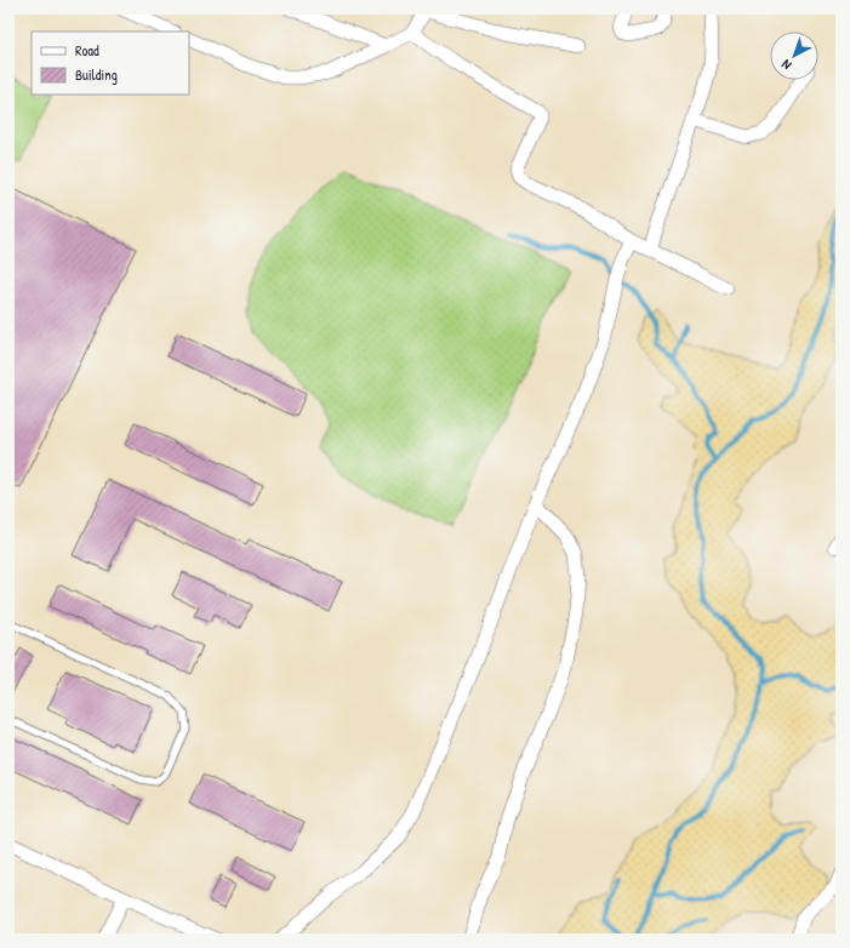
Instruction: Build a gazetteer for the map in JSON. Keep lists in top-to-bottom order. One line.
{"legend":["Road","Building"],"north":"bottom left"}
